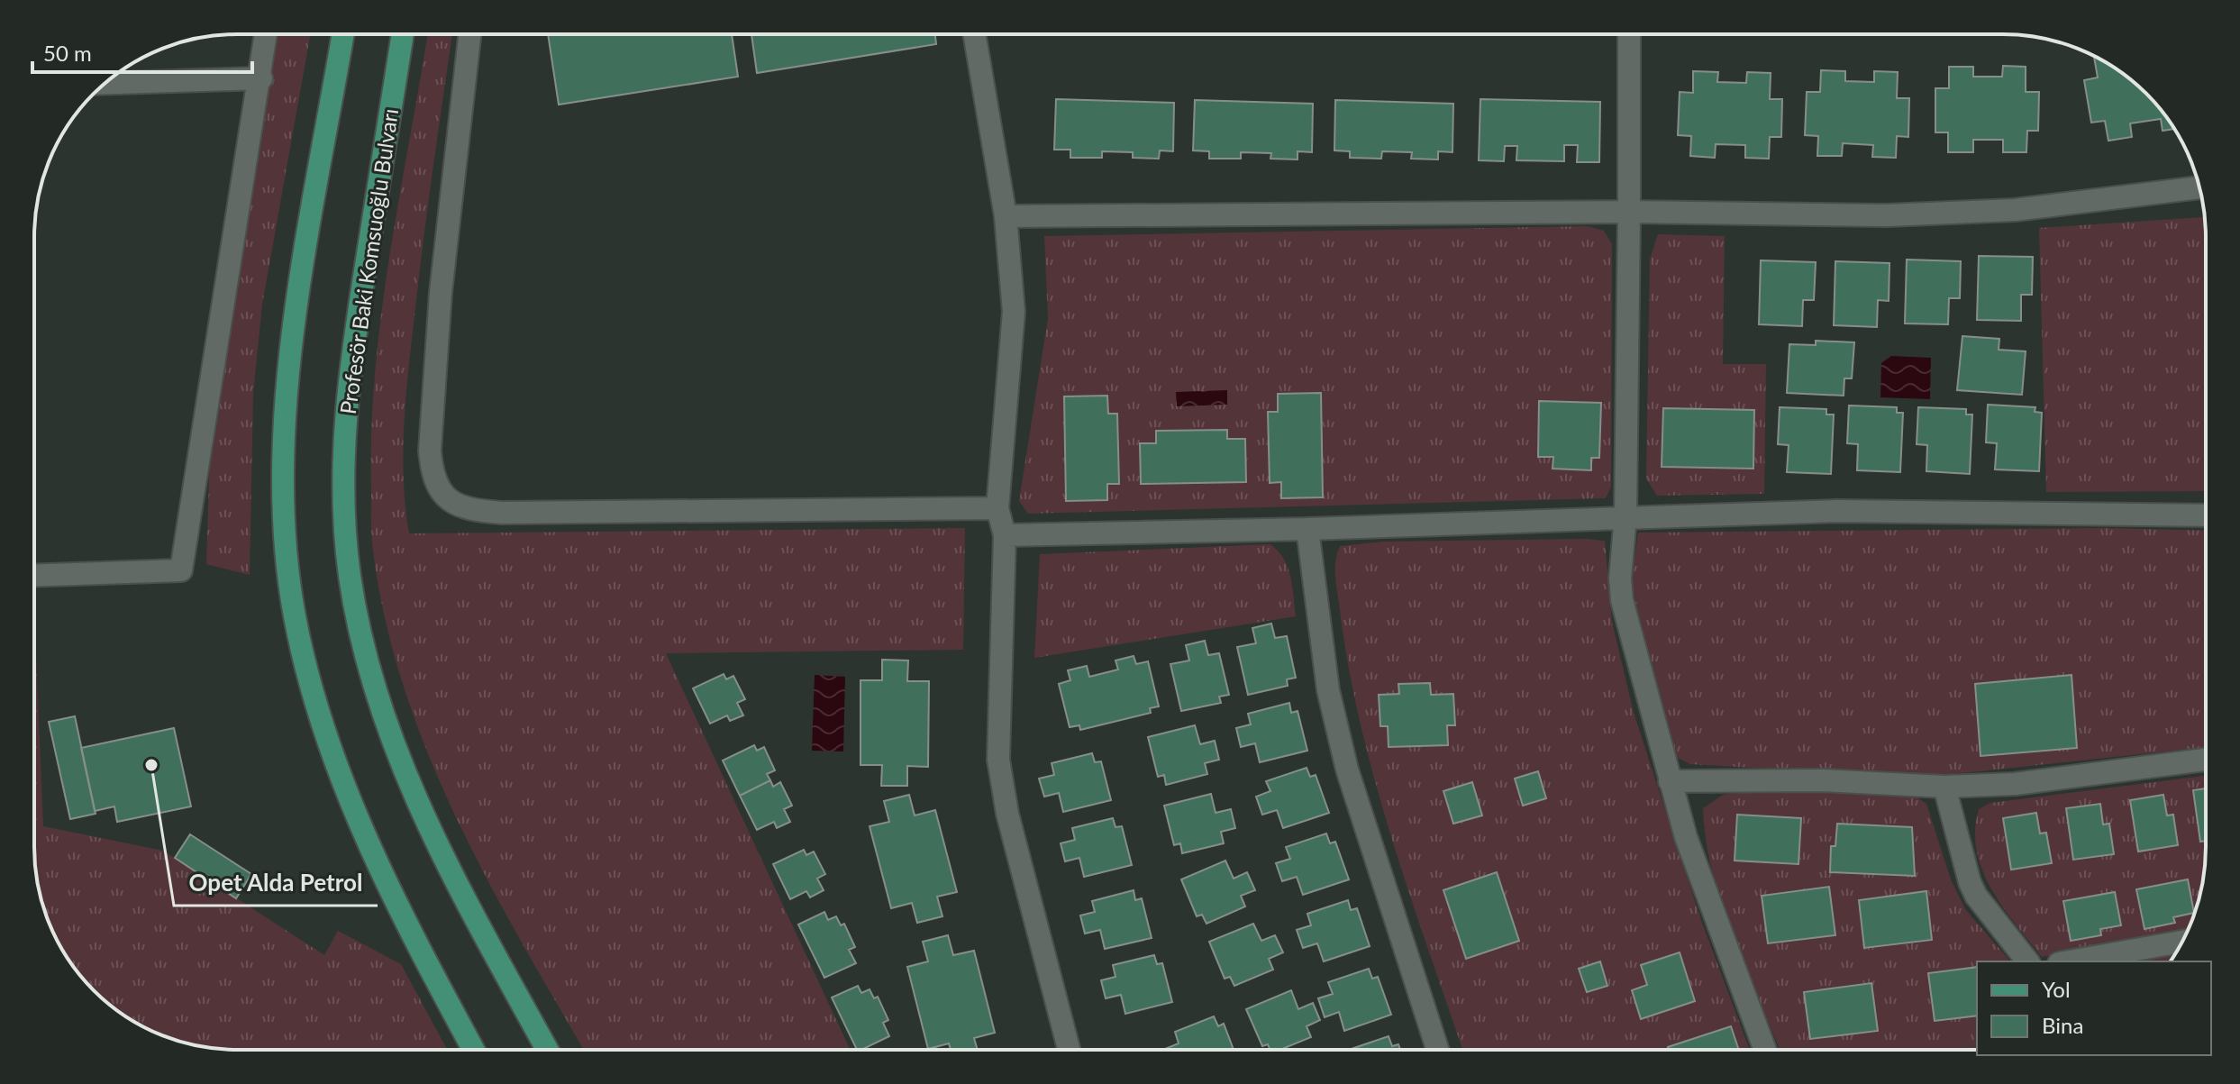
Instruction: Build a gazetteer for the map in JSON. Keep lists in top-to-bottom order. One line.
{"streets":{"main road":["Profesör Baki Komsuoğlu Bulvarı"]},"places":["Opet Alda Petrol"],"legend":["Yol","Bina"],"scale_bar":"50 m"}
